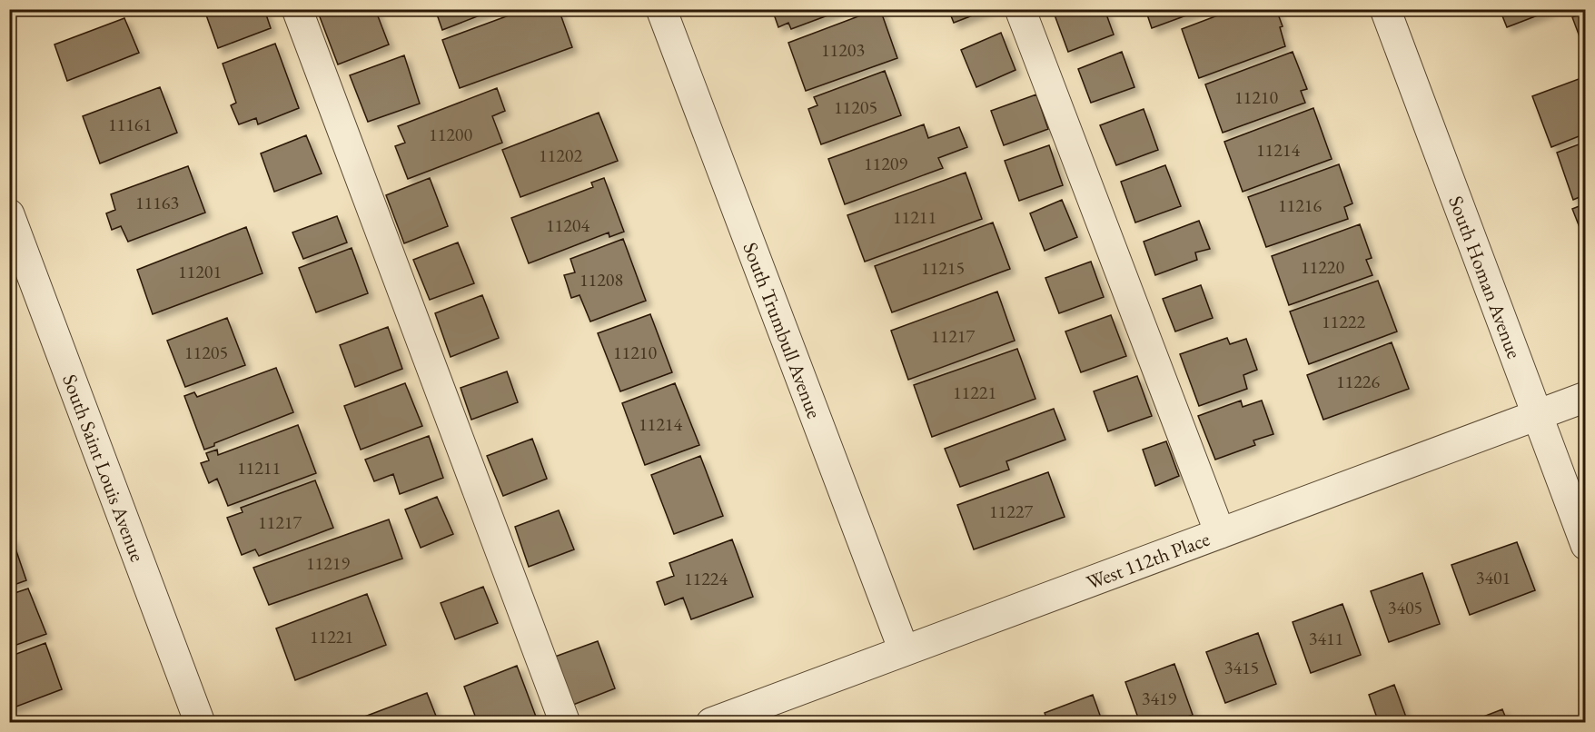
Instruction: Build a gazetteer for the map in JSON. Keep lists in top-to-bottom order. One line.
{"streets":{"street":["South Homan Avenue","South Trumbull Avenue","South Saint Louis Avenue","West 112th Place"]},"crossings":[["South Homan Avenue","West 112th Place"],["South Trumbull Avenue","West 112th Place"]],"house_numbers":["11203","11210","11205","11161","11200","11214","11202","11209","11163","11216","11211","11204","11220","11215","11201","11208","11222","11217","11205","11210","11226","11221","11214","11211","11227","11217","11219","3401","11224","3405","11221","3411","3415","3419"]}
